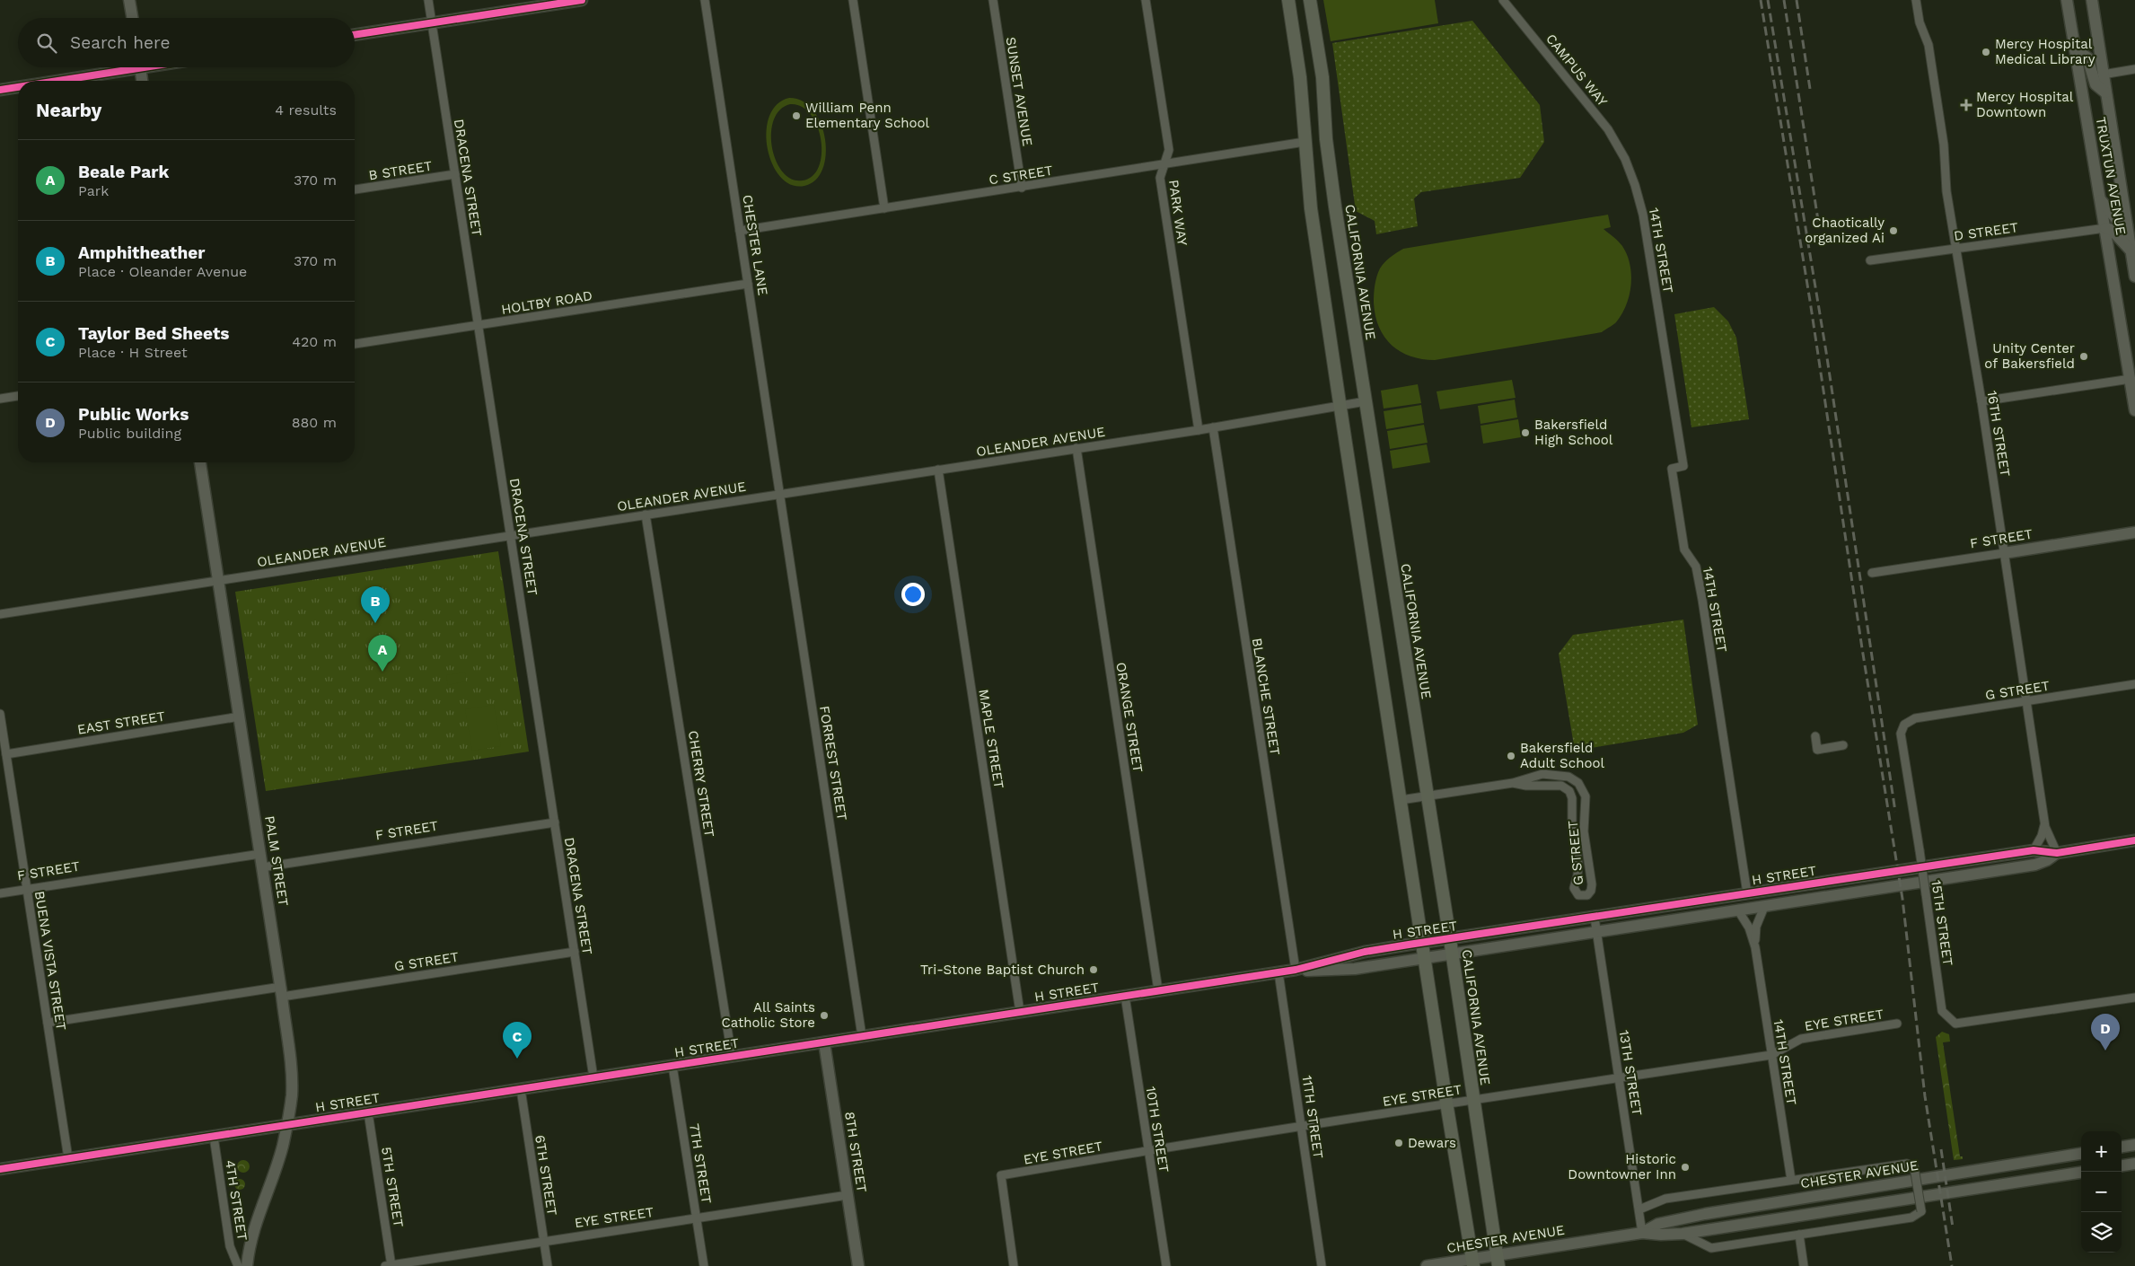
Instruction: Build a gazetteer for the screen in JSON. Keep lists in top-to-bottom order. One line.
{"streets":{"main road":["CALIFORNIA AVENUE"],"street":["CAMPUS WAY","SUNSET AVENUE","B STREET","C STREET","TRUXTUN AVENUE","DRACENA STREET","PARK WAY","D STREET","CHESTER LANE","14TH STREET","HOLTBY ROAD","16TH STREET","OLEANDER AVENUE","F STREET","G STREET","BLANCHE STREET","ORANGE STREET","EAST STREET","MAPLE STREET","FORREST STREET","CHERRY STREET","PALM STREET","H STREET","15TH STREET","BUENA VISTA STREET","EYE STREET","13TH STREET","11TH STREET","10TH STREET","8TH STREET","7TH STREET","CHESTER AVENUE","6TH STREET","5TH STREET","4TH STREET"]},"crossings":[["CAMPUS WAY","14TH STREET"],["SUNSET AVENUE","C STREET"],["B STREET","DRACENA STREET"],["C STREET","PARK WAY"],["C STREET","CHESTER LANE"],["TRUXTUN AVENUE","D STREET"],["DRACENA STREET","HOLTBY ROAD"],["DRACENA STREET","OLEANDER AVENUE"],["DRACENA STREET","F STREET"],["DRACENA STREET","G STREET"],["DRACENA STREET","H STREET"],["PARK WAY","OLEANDER AVENUE"],["D STREET","16TH STREET"],["CHESTER LANE","HOLTBY ROAD"],["CHESTER LANE","OLEANDER AVENUE"],["CHESTER LANE","FORREST STREET"],["14TH STREET","H STREET"],["14TH STREET","EYE STREET"],["CALIFORNIA AVENUE","OLEANDER AVENUE"],["CALIFORNIA AVENUE","G STREET"],["CALIFORNIA AVENUE","H STREET"],["CALIFORNIA AVENUE","EYE STREET"],["CALIFORNIA AVENUE","CHESTER AVENUE"],["16TH STREET","F STREET"],["16TH STREET","G STREET"],["16TH STREET","H STREET"],["OLEANDER AVENUE","BLANCHE STREET"],["OLEANDER AVENUE","ORANGE STREET"],["OLEANDER AVENUE","MAPLE STREET"],["OLEANDER AVENUE","FORREST STREET"],["OLEANDER AVENUE","CHERRY STREET"],["OLEANDER AVENUE","PALM STREET"],["F STREET","PALM STREET"],["F STREET","BUENA VISTA STREET"],["G STREET","PALM STREET"],["G STREET","15TH STREET"],["G STREET","BUENA VISTA STREET"],["BLANCHE STREET","H STREET"],["ORANGE STREET","H STREET"],["EAST STREET","PALM STREET"],["EAST STREET","BUENA VISTA STREET"],["MAPLE STREET","H STREET"],["FORREST STREET","H STREET"],["CHERRY STREET","H STREET"],["PALM STREET","H STREET"],["H STREET","BUENA VISTA STREET"],["H STREET","13TH STREET"],["H STREET","11TH STREET"],["H STREET","10TH STREET"],["H STREET","8TH STREET"],["H STREET","7TH STREET"],["H STREET","6TH STREET"],["H STREET","5TH STREET"],["H STREET","4TH STREET"],["EYE STREET","13TH STREET"],["EYE STREET","11TH STREET"],["EYE STREET","10TH STREET"],["EYE STREET","8TH STREET"],["EYE STREET","7TH STREET"],["EYE STREET","6TH STREET"],["EYE STREET","5TH STREET"],["13TH STREET","CHESTER AVENUE"]],"places":{"other":["Mercy Hospital Medical Library","William Penn Elementary School","Chaotically organized Ai","Unity Center of Bakersfield","Bakersfield High School","Bakersfield Adult School","Tri-Stone Baptist Church","All Saints Catholic Store","Dewars","Historic Downtowner Inn"],"health":["Mercy Hospital Downtown"]},"page":{"search":"Search here","heading":["Nearby","4 results"],"list":[{"mark":"A","name":"Beale Park","note":"Park","value":"370 m"},{"mark":"B","name":"Amphitheather","note":"Place · Oleander Avenue","value":"370 m"},{"mark":"C","name":"Taylor Bed Sheets","note":"Place · H Street","value":"420 m"},{"mark":"D","name":"Public Works","note":"Public building","value":"880 m"}],"pins":["B","A","D","C"],"map_buttons":["+","−"]}}
